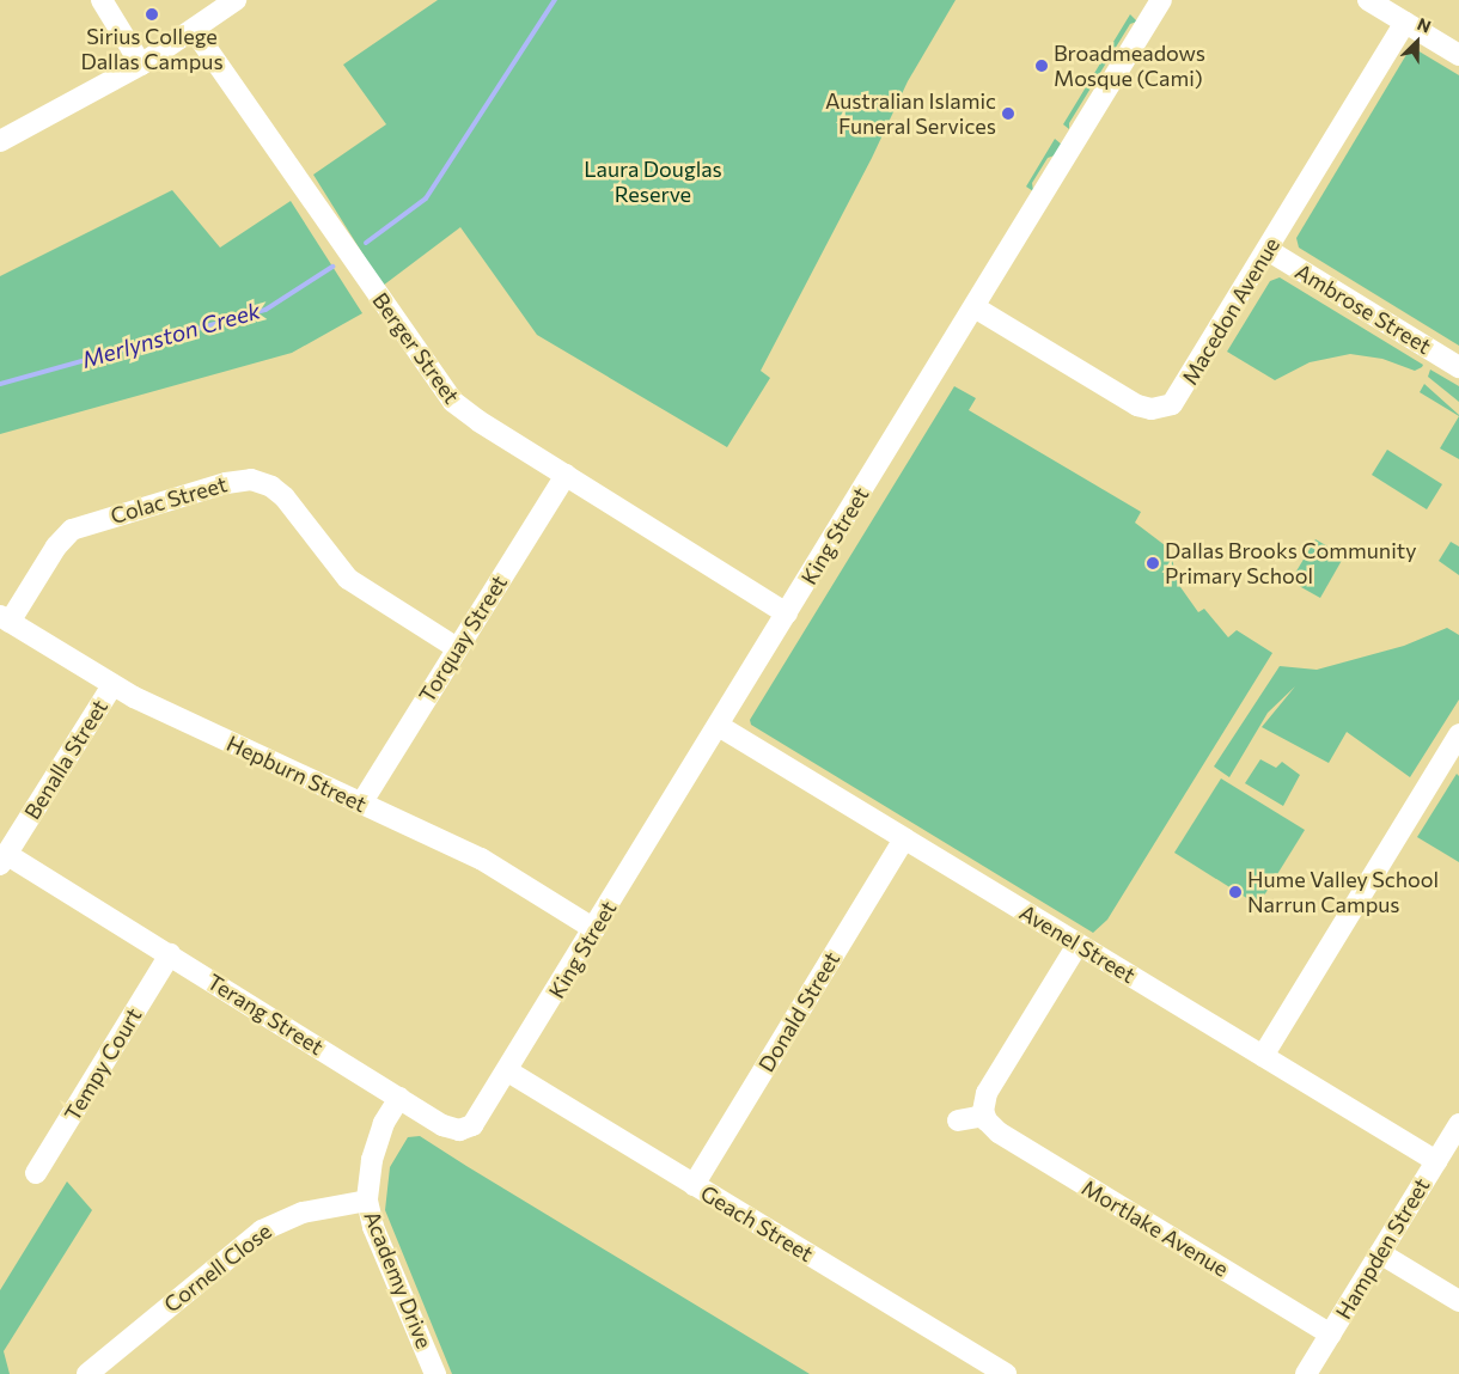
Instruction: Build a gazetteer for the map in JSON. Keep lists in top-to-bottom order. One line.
{"streets":{"street":["Ambrose Street","Macedon Avenue","Berger Street","Colac Street","King Street","Torquay Street","Benalla Street","Hepburn Street","Avenel Street","Donald Street","Terang Street","Tempy Court","Geach Street","Mortlake Avenue","Hampden Street","Cornell Close","Academy Drive"]},"crossings":[["Ambrose Street","Macedon Avenue"],["Macedon Avenue","King Street"],["Berger Street","King Street"],["Berger Street","Torquay Street"],["Colac Street","Torquay Street"],["Colac Street","Hepburn Street"],["King Street","Hepburn Street"],["King Street","Avenel Street"],["King Street","Terang Street"],["King Street","Geach Street"],["Torquay Street","Hepburn Street"],["Benalla Street","Hepburn Street"],["Benalla Street","Terang Street"],["Avenel Street","Donald Street"],["Avenel Street","Hampden Street"],["Donald Street","Geach Street"],["Terang Street","Tempy Court"],["Terang Street","Geach Street"],["Terang Street","Academy Drive"],["Mortlake Avenue","Hampden Street"],["Cornell Close","Academy Drive"]],"water":["Merlynston Creek"],"parks":["Laura Douglas Reserve"],"places":["Sirius College Dallas Campus","Broadmeadows Mosque (Cami)","Australian Islamic Funeral Services","Dallas Brooks Community Primary School","Hume Valley School Narrun Campus"],"north":"top right"}
